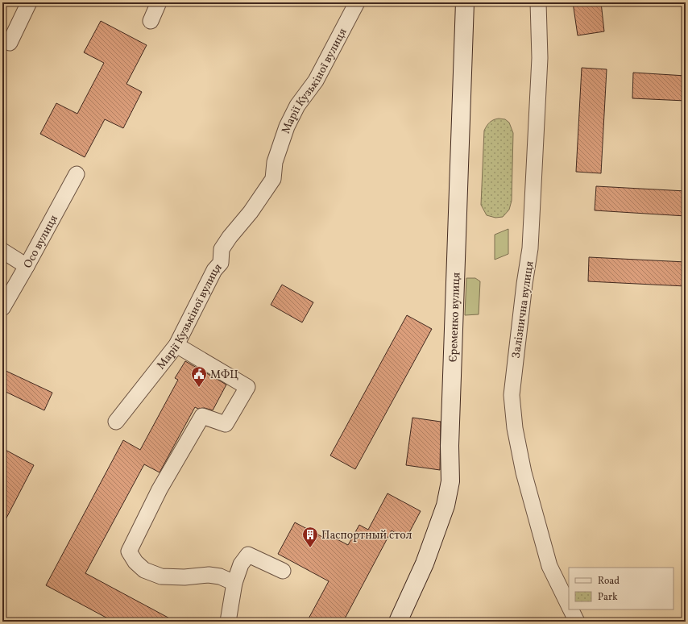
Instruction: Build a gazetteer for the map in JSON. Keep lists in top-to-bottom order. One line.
{"streets":{"street":["Марії Кузькіної вулиця","Осо вулиця","Залізнична вулиця","Єременко вулиця"]},"places":{"public building":["МФЦ"],"building":["Паспортный стол"]},"legend":["Road","Park"]}
